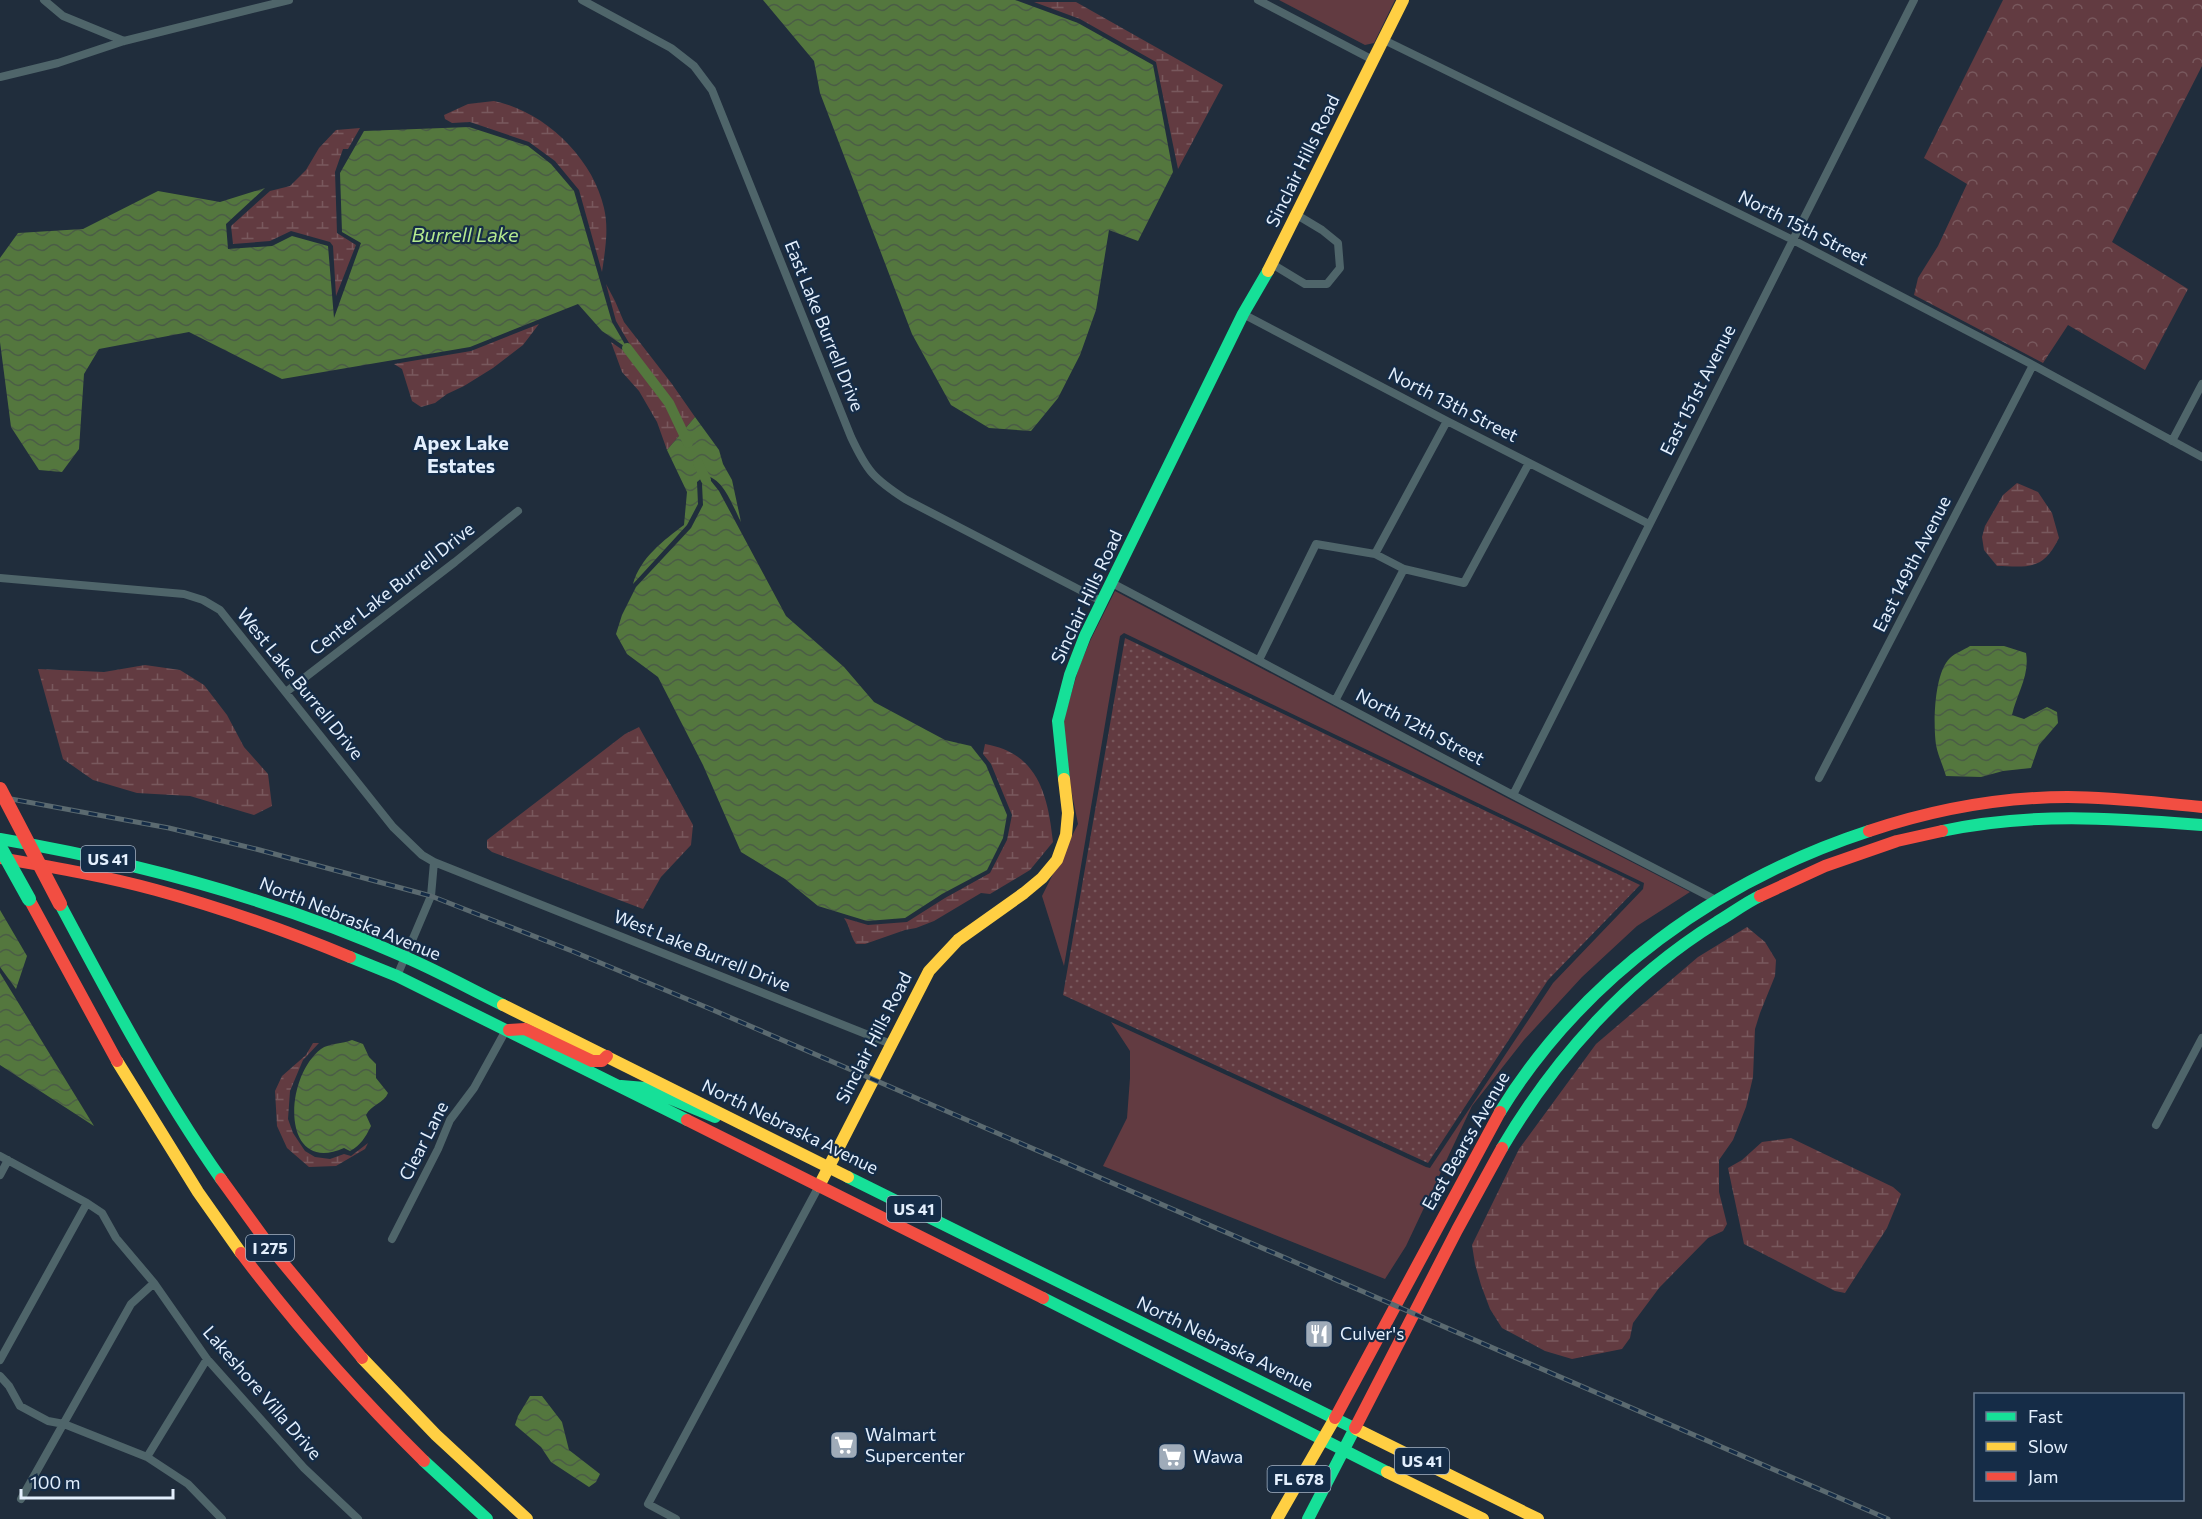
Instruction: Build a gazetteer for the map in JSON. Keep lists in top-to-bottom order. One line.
{"streets":{"main road":["Sinclair Hills Road","US 41","North Nebraska Avenue","East Bearss Avenue","I 275","FL 678"],"street":["North 15th Street","East Lake Burrell Drive","East 151st Avenue","North 13th Street","East 149th Avenue","Center Lake Burrell Drive","West Lake Burrell Drive","North 12th Street","Clear Lane","Lakeshore Villa Drive"]},"crossings":[["Sinclair Hills Road","North 15th Street"],["Sinclair Hills Road","East Lake Burrell Drive"],["Sinclair Hills Road","North 13th Street"],["Sinclair Hills Road","West Lake Burrell Drive"],["Sinclair Hills Road","North 12th Street"],["Sinclair Hills Road","North Nebraska Avenue"],["North 15th Street","East 151st Avenue"],["North 15th Street","East 149th Avenue"],["East 151st Avenue","North 13th Street"],["East 151st Avenue","North 12th Street"],["Center Lake Burrell Drive","West Lake Burrell Drive"],["North 12th Street","East Bearss Avenue"],["North Nebraska Avenue","Clear Lane"],["North Nebraska Avenue","East Bearss Avenue"]],"districts":["Apex Lake Estates"],"water":["Burrell Lake"],"places":{"restaurant":["Culver's"],"supermarket":["Walmart Supercenter","Wawa"]},"legend":["Fast","Slow","Jam"],"scale_bar":"100 m"}
